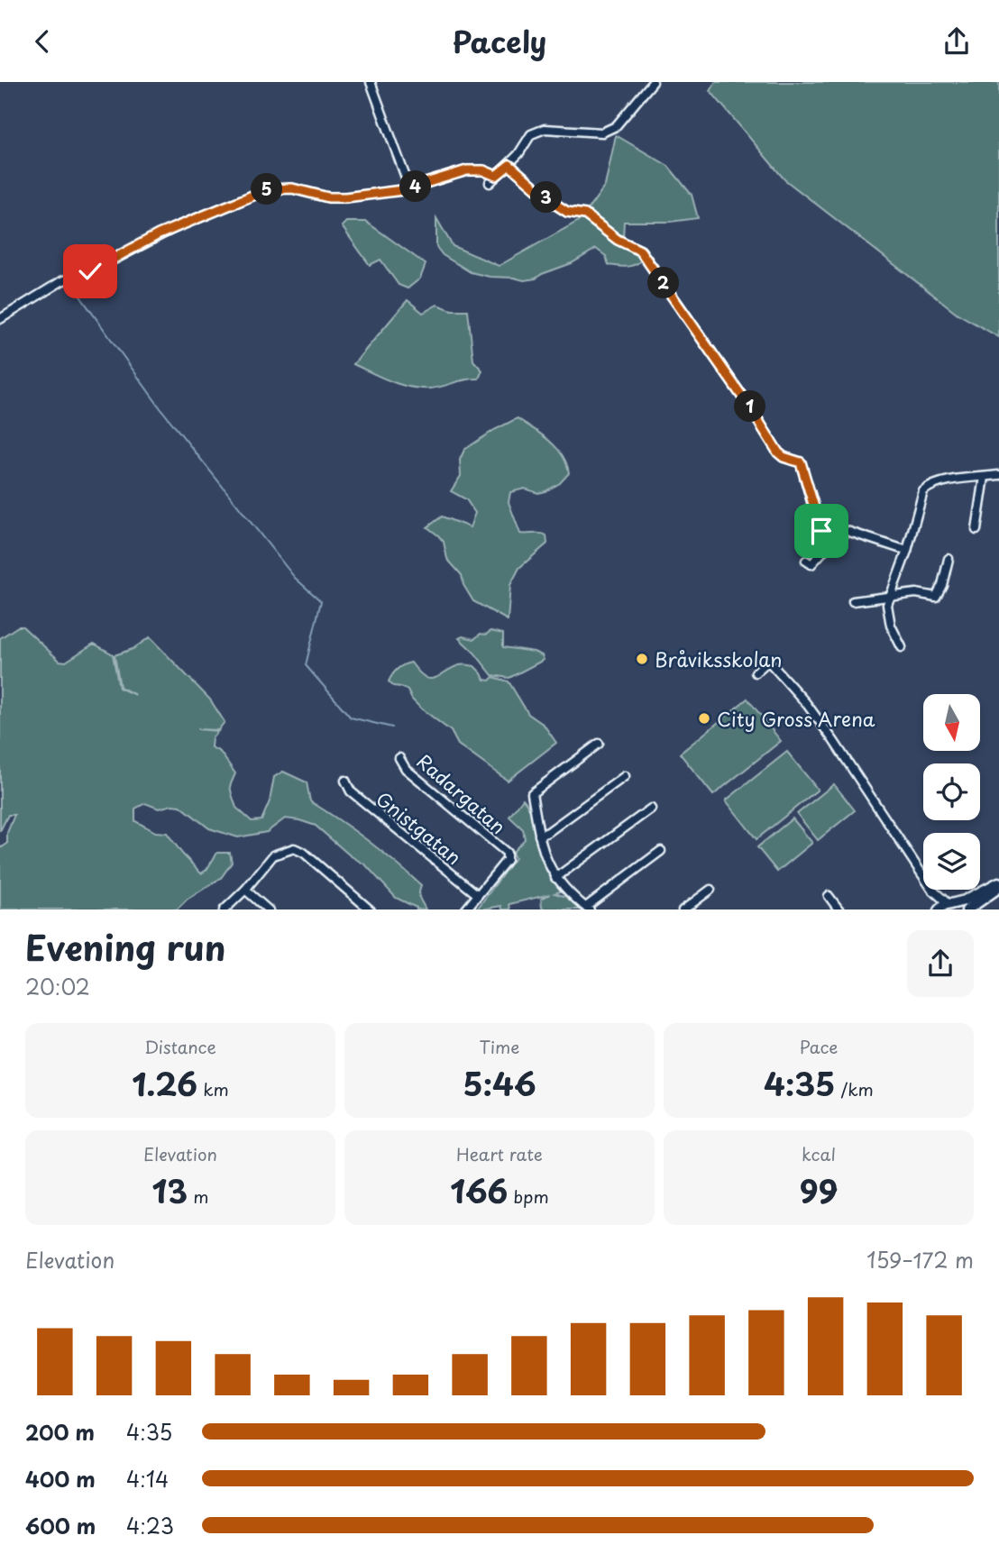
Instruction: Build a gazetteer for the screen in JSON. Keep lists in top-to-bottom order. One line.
{"streets":{"street":["Radargatan","Gnistgatan"]},"crossings":[["Radargatan","Gnistgatan"]],"places":["Bråviksskolan","City Gross Arena"],"north":"bottom","page":{"header":"Pacely","pins":["4","5","3","2","1"],"heading":["Evening run","20:02"],"stats":[["Distance","1.26 km"],["Time","5:46"],["Pace","4:35 /km"],["Elevation","13 m"],["Heart rate","166 bpm"],["kcal","99"]],"chart":["Elevation","159–172 m"],"list":[{"name":"200 m","note":"4:35"},{"name":"400 m","note":"4:14"},{"name":"600 m","note":"4:23"}]}}
